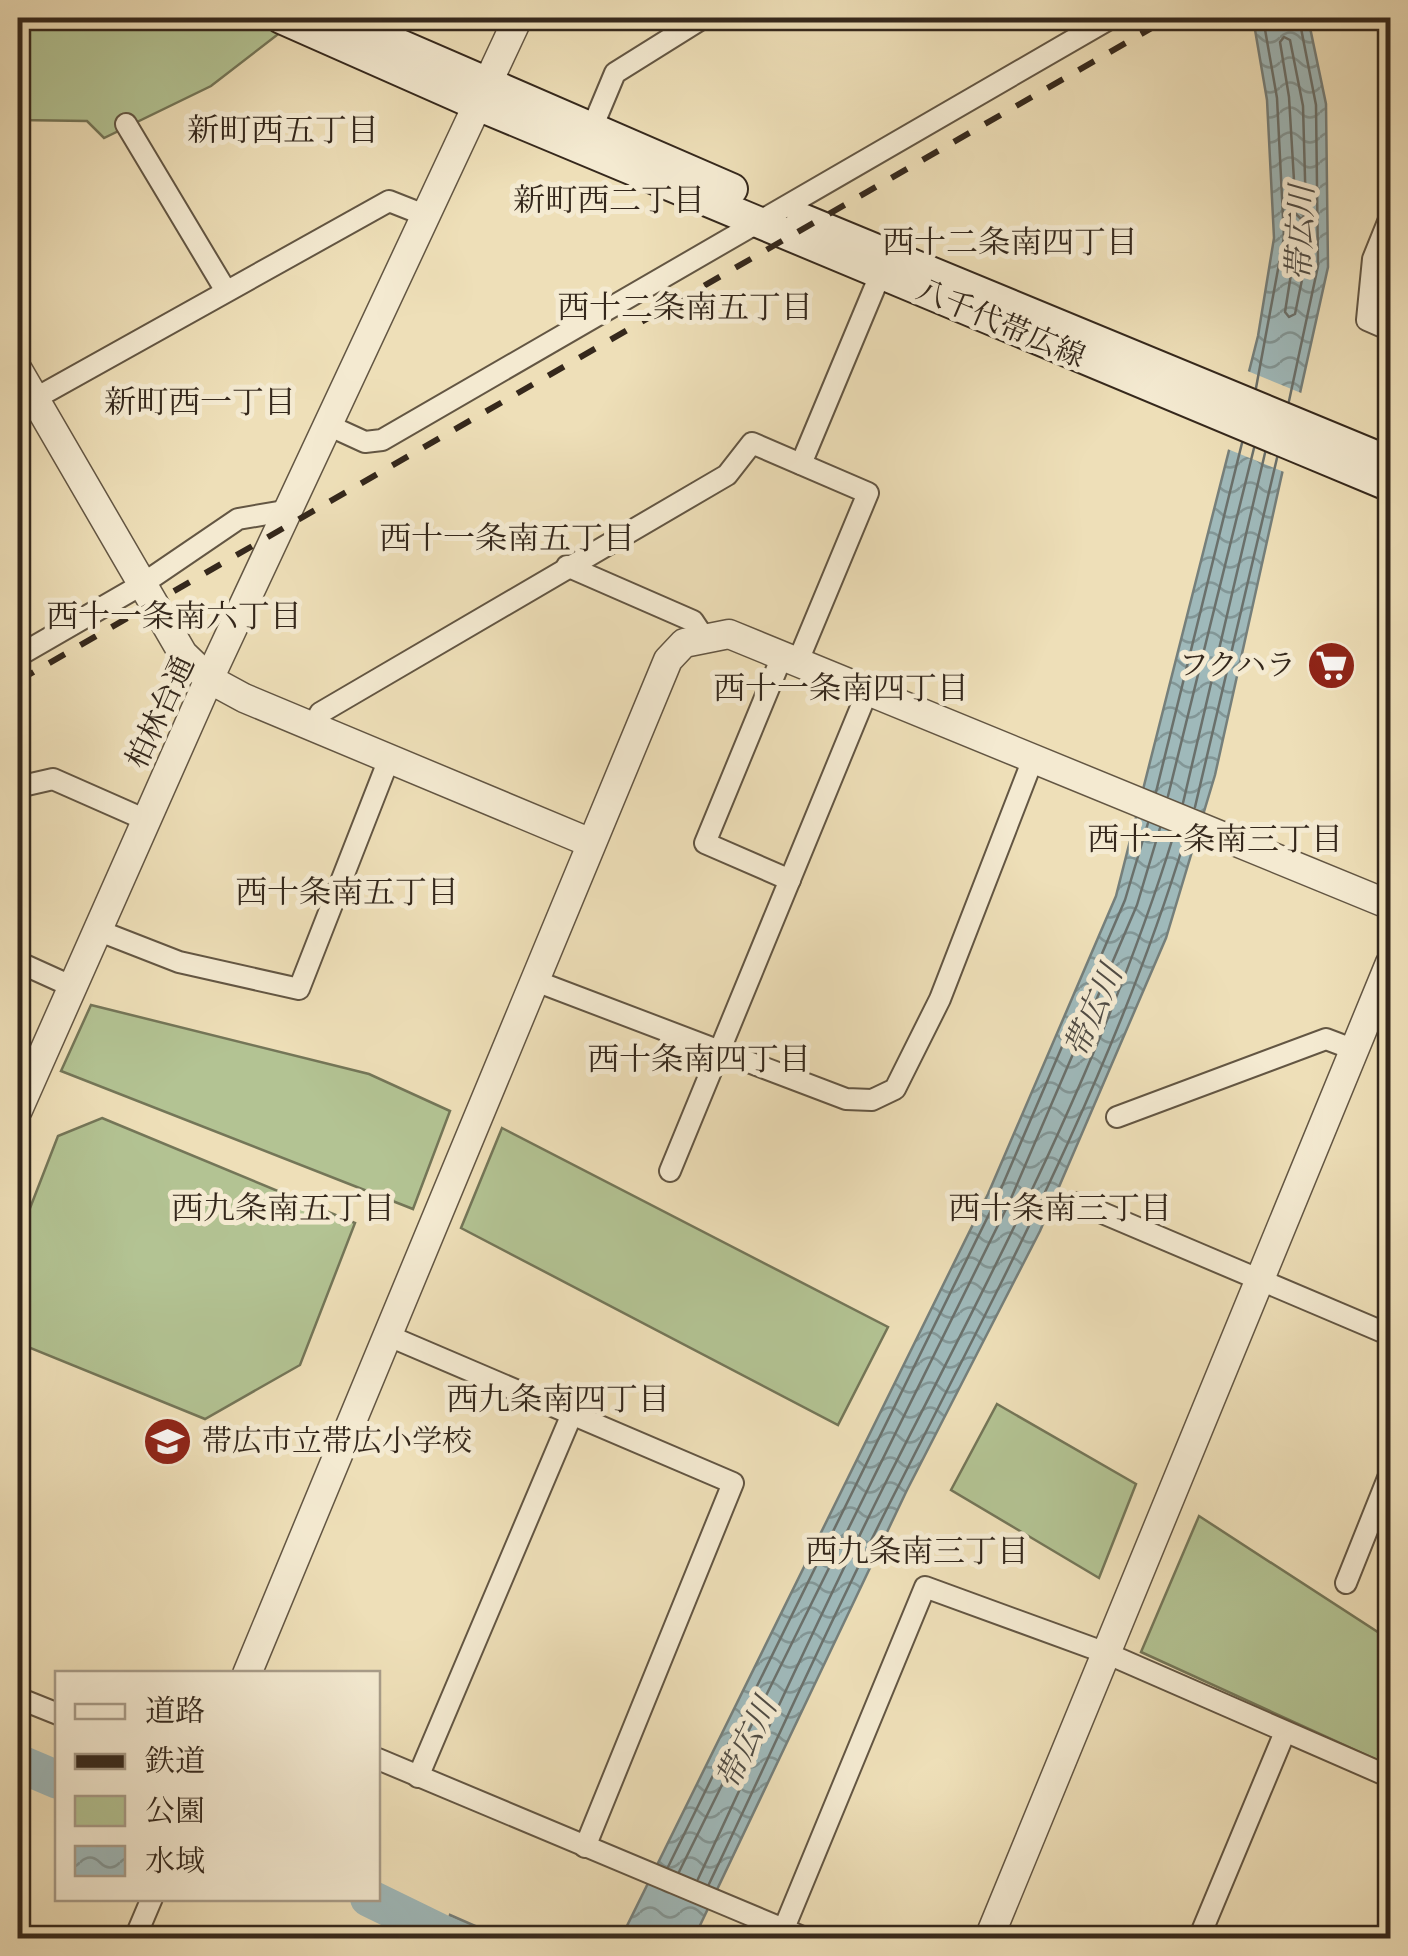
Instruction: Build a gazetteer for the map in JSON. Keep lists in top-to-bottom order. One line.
{"streets":{"main road":["八千代帯広線"],"street":["柏林台通"]},"crossings":[["八千代帯広線","柏林台通"]],"districts":["新町西五丁目","新町西二丁目","西十二条南四丁目","西十二条南五丁目","新町西一丁目","西十一条南五丁目","西十一条南六丁目","西十一条南四丁目","西十一条南三丁目","西十条南五丁目","西十条南四丁目","西九条南五丁目","西十条南三丁目","西九条南四丁目","西九条南三丁目"],"water":["帯広川"],"places":{"supermarket":["フクハラ"],"school or university":["帯広市立帯広小学校"]},"legend":["道路","鉄道","公園","水域"]}
